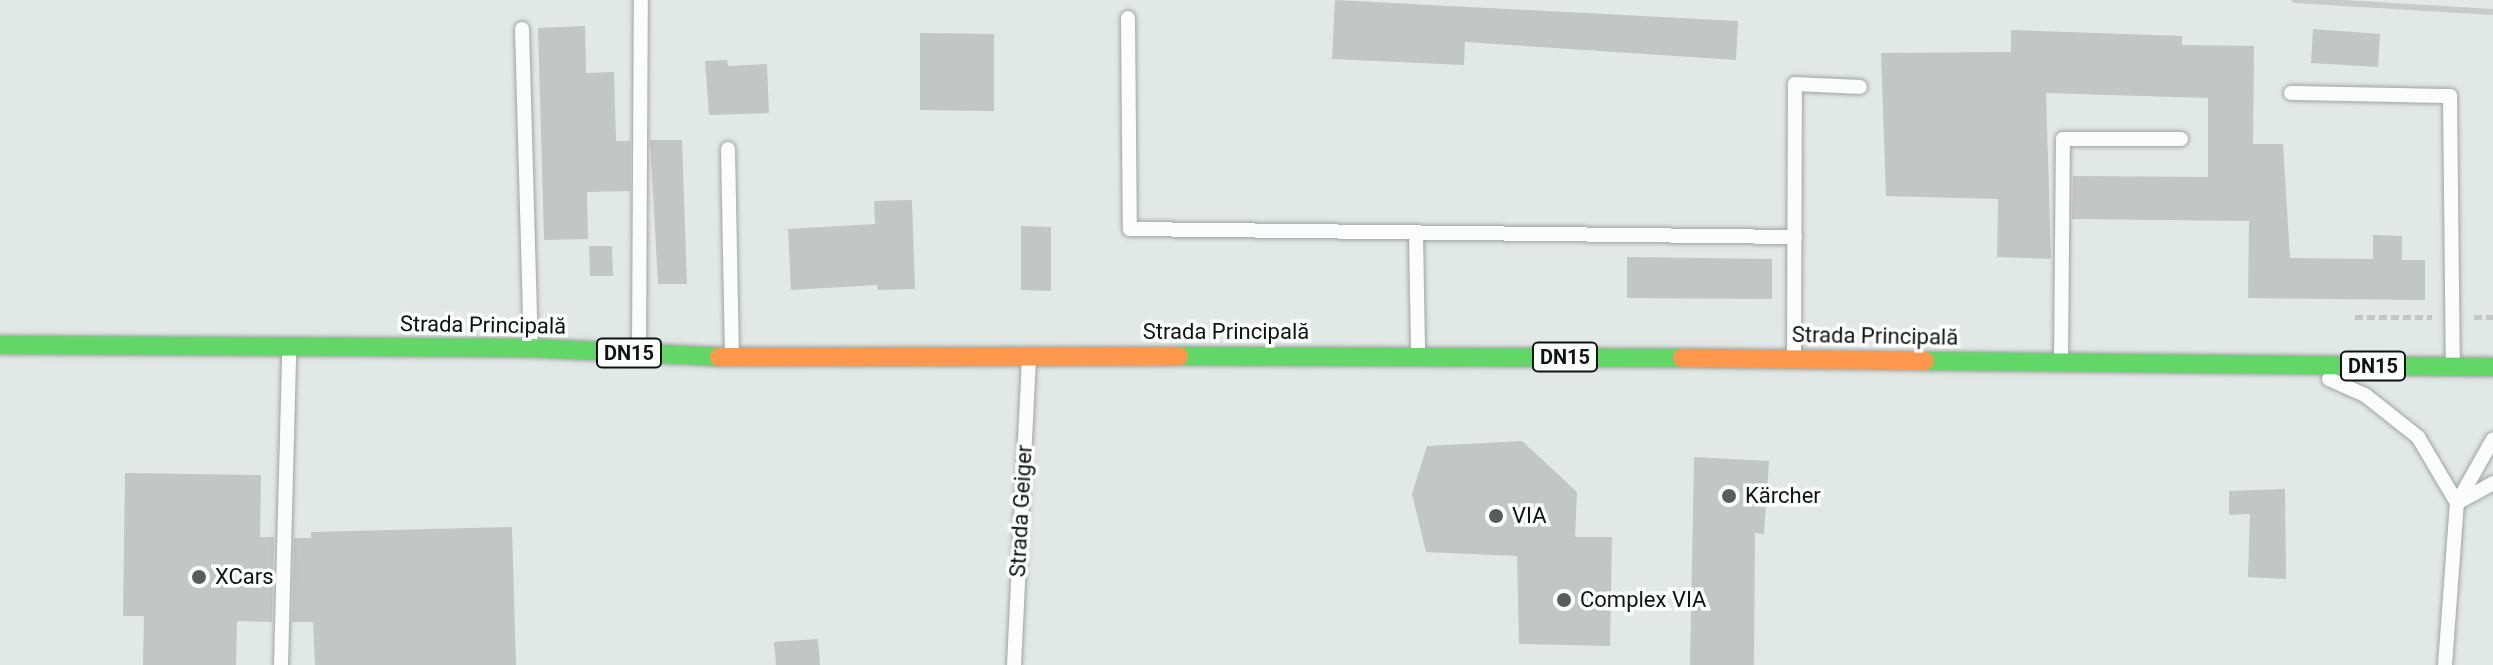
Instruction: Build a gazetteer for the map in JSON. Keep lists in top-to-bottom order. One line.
{"streets":{"main road":["Strada Principală","DN15"],"lane":["Strada Geiger"]},"crossings":[["Strada Principală","DN15"],["Strada Principală","Strada Geiger"]],"places":["Kärcher","VIA","XCars","Complex VIA"]}
